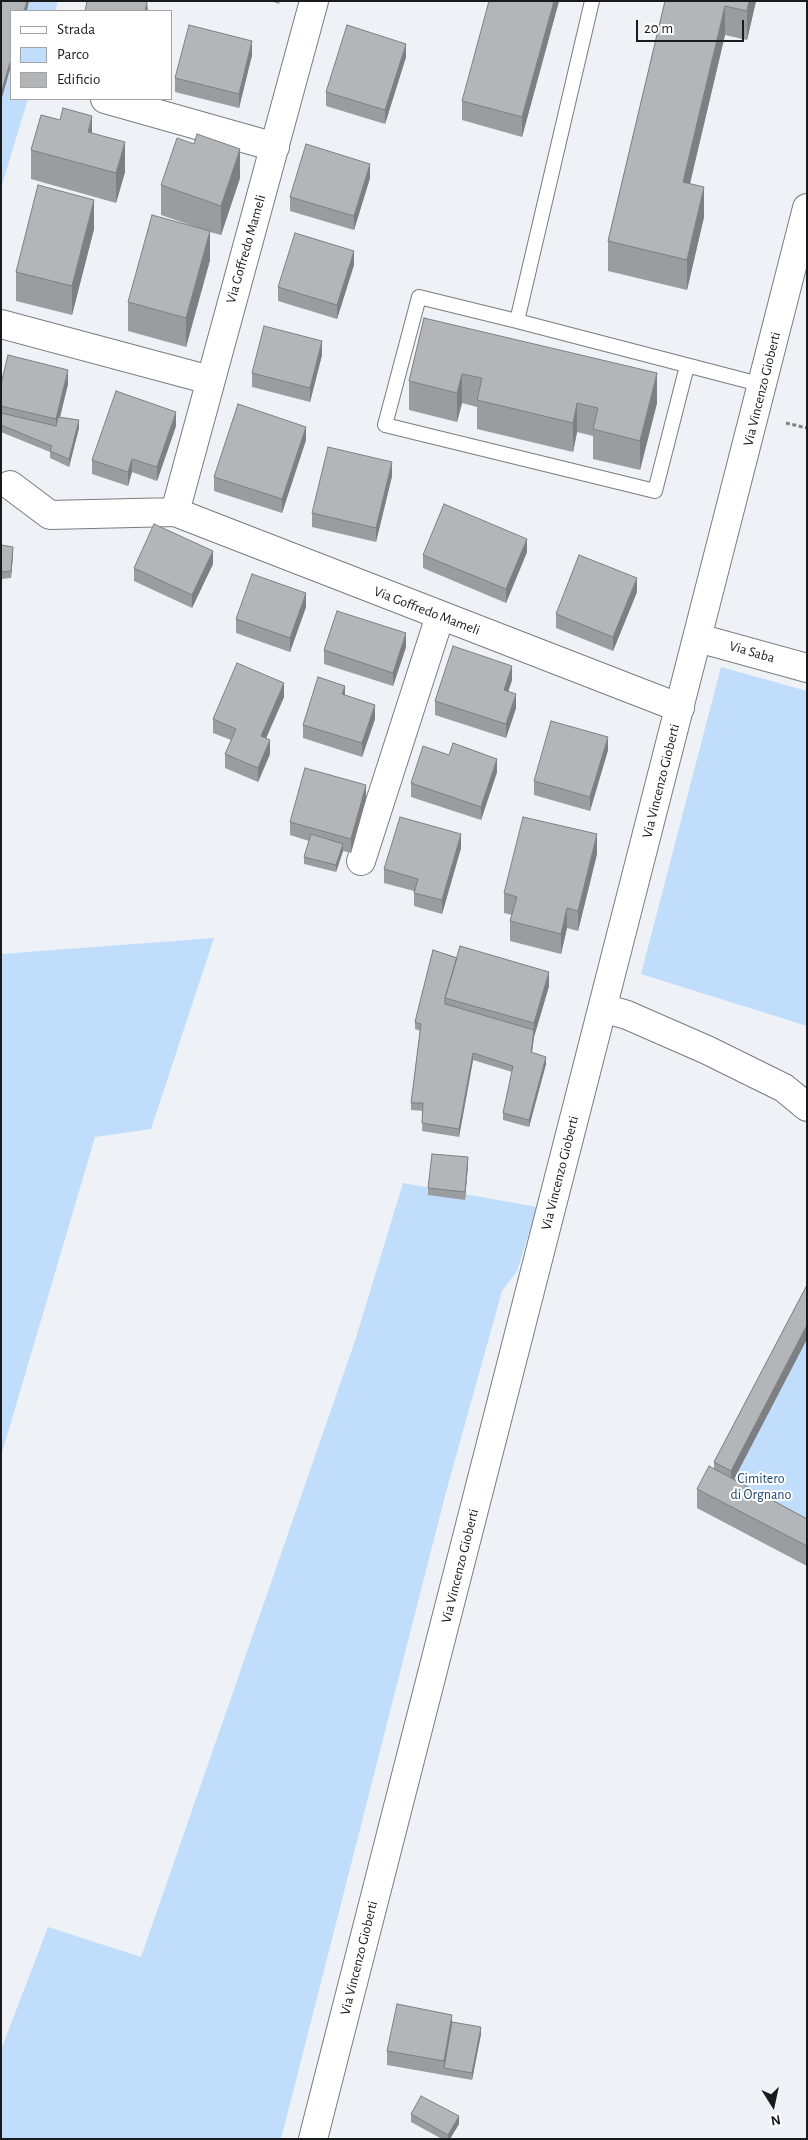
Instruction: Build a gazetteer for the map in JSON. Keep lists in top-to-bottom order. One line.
{"streets":{"street":["Via Goffredo Mameli","Via Vincenzo Gioberti","Via Saba"]},"crossings":[["Via Goffredo Mameli","Via Vincenzo Gioberti"],["Via Vincenzo Gioberti","Via Saba"]],"parks":["Cimitero di Orgnano"],"legend":["Strada","Parco","Edificio"],"scale_bar":"20 m","north":"bottom"}
